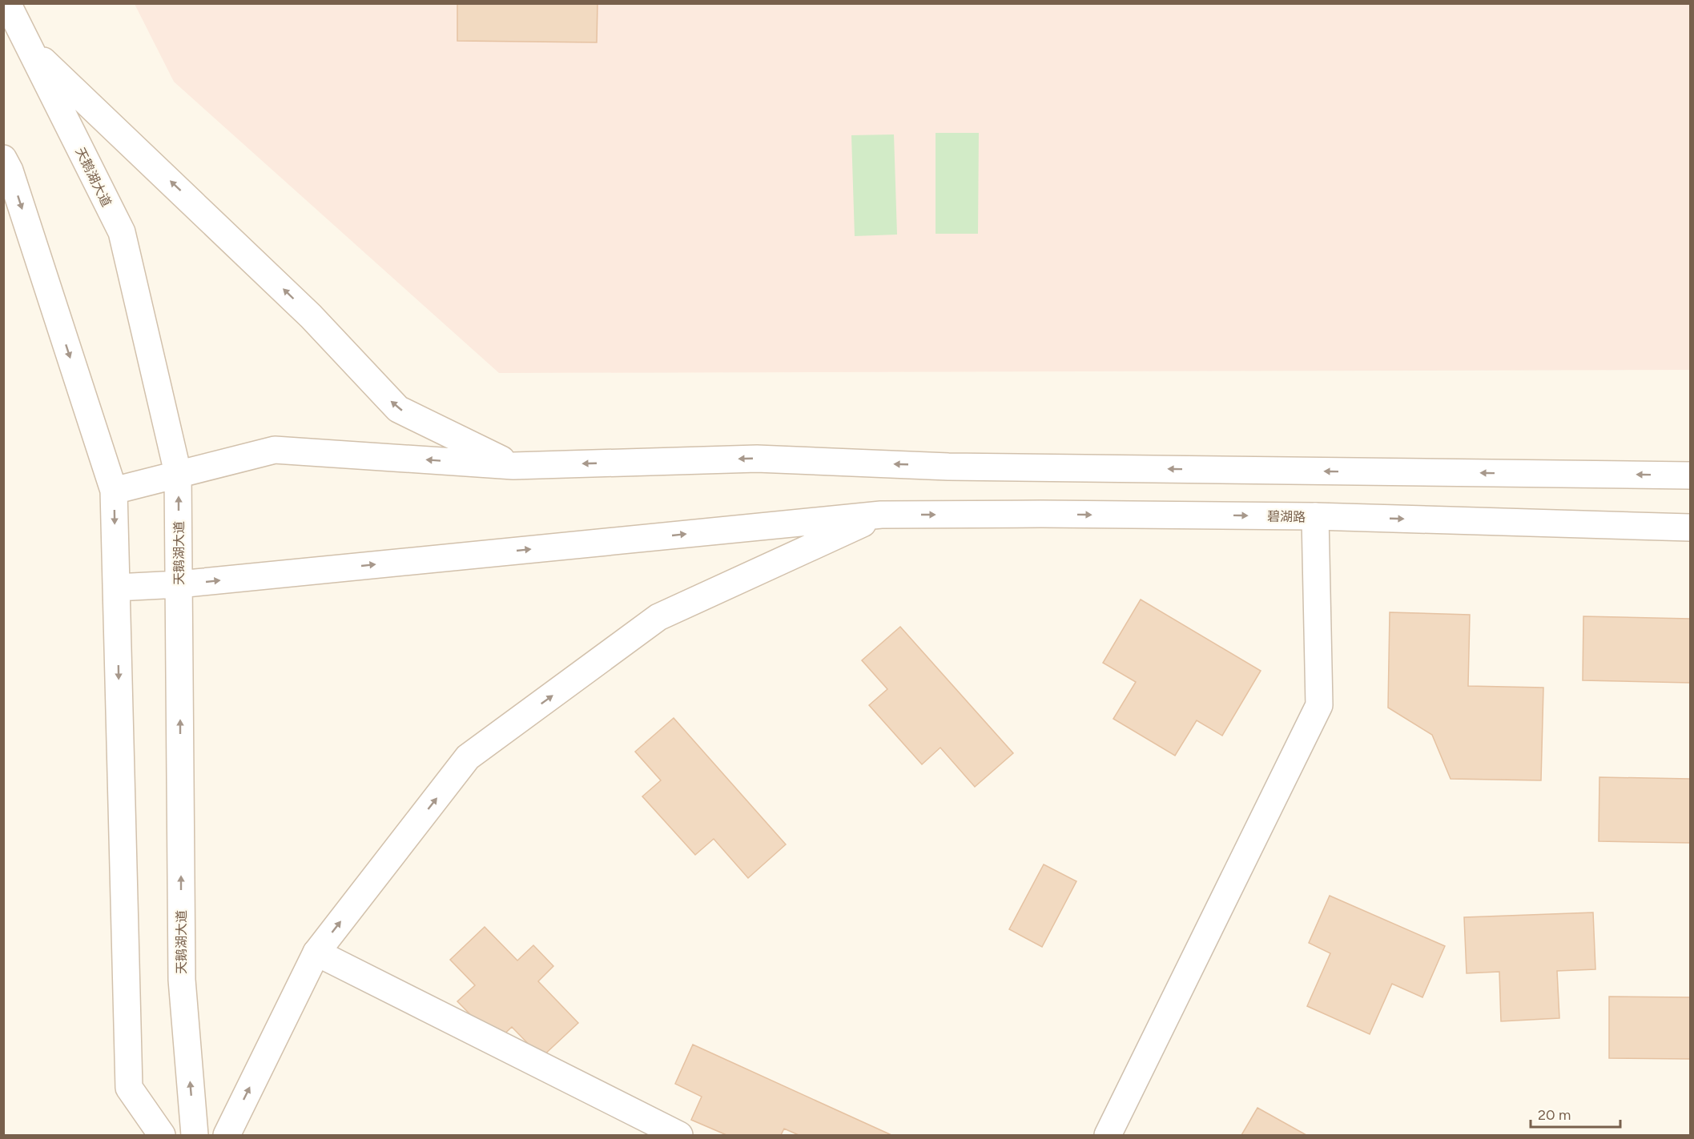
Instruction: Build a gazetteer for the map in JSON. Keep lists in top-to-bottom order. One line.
{"streets":{"main road":["天鹅湖大道","碧湖路"]},"crossings":[["天鹅湖大道","碧湖路"]],"scale_bar":"20 m"}
